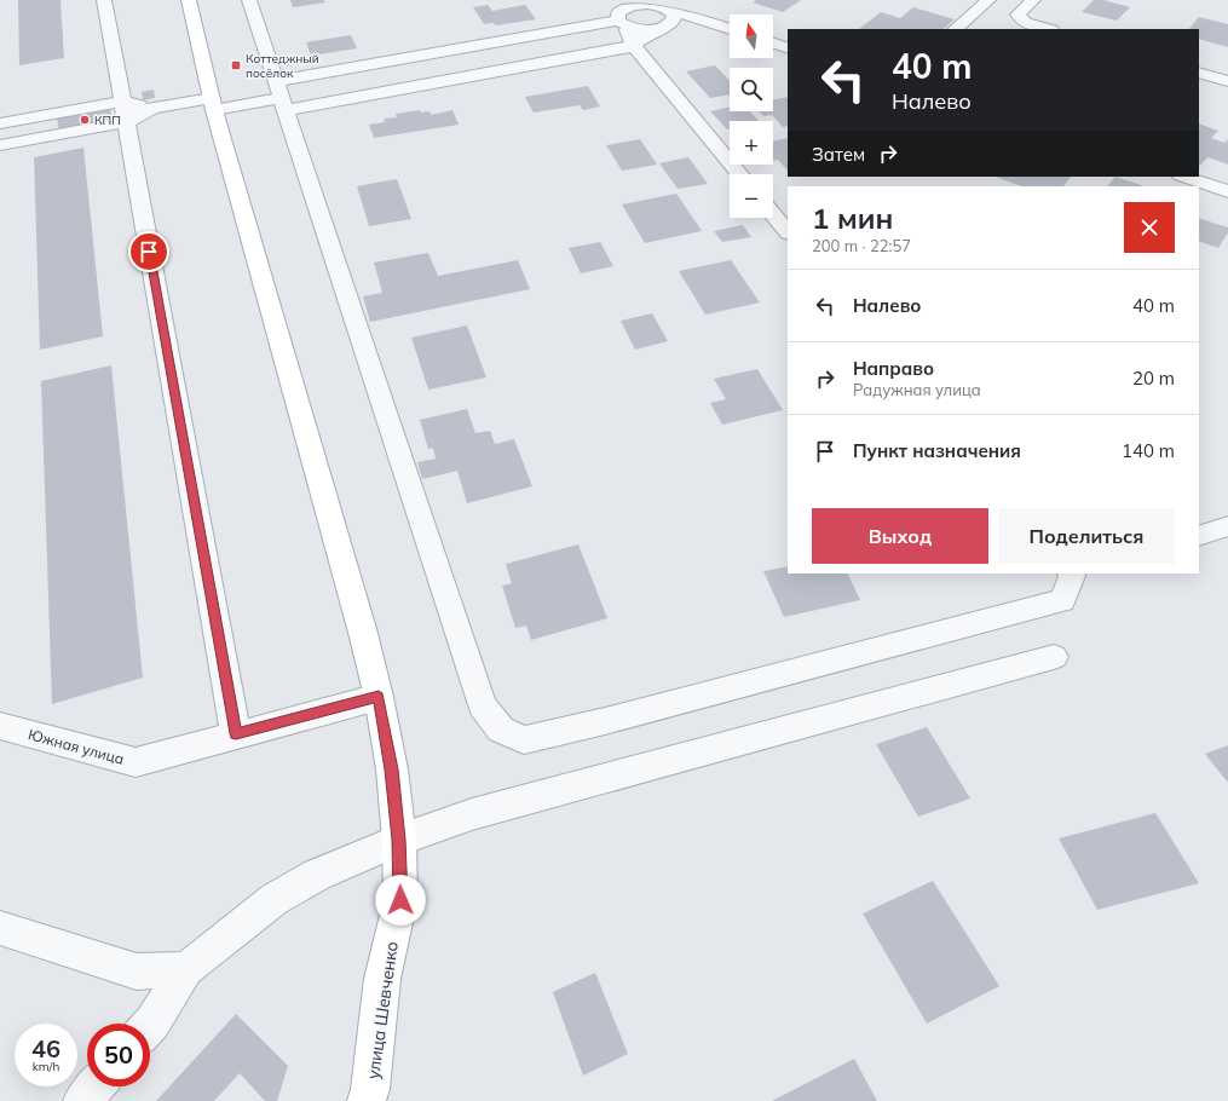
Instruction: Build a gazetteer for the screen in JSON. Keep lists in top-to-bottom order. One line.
{"streets":{"main road":["улица Шевченко"],"street":["Южная улица"]},"crossings":[["Южная улица","улица Шевченко"]],"places":{"transit":["Коттеджный посёлок"],"other":["КПП"]},"north":"top","page":{"map_buttons":["+","−"],"turn":["40 m","Налево"],"then":"Затем","heading":["1 мин","200 m · 22:57"],"list":[{"name":"Налево","value":"40 m"},{"name":"Направо","note":"Радужная улица","value":"20 m"},{"name":"Пункт назначения","value":"140 m"}],"buttons":["Выход","Поделиться"],"speed":"46 km/h","limit":"50"}}
